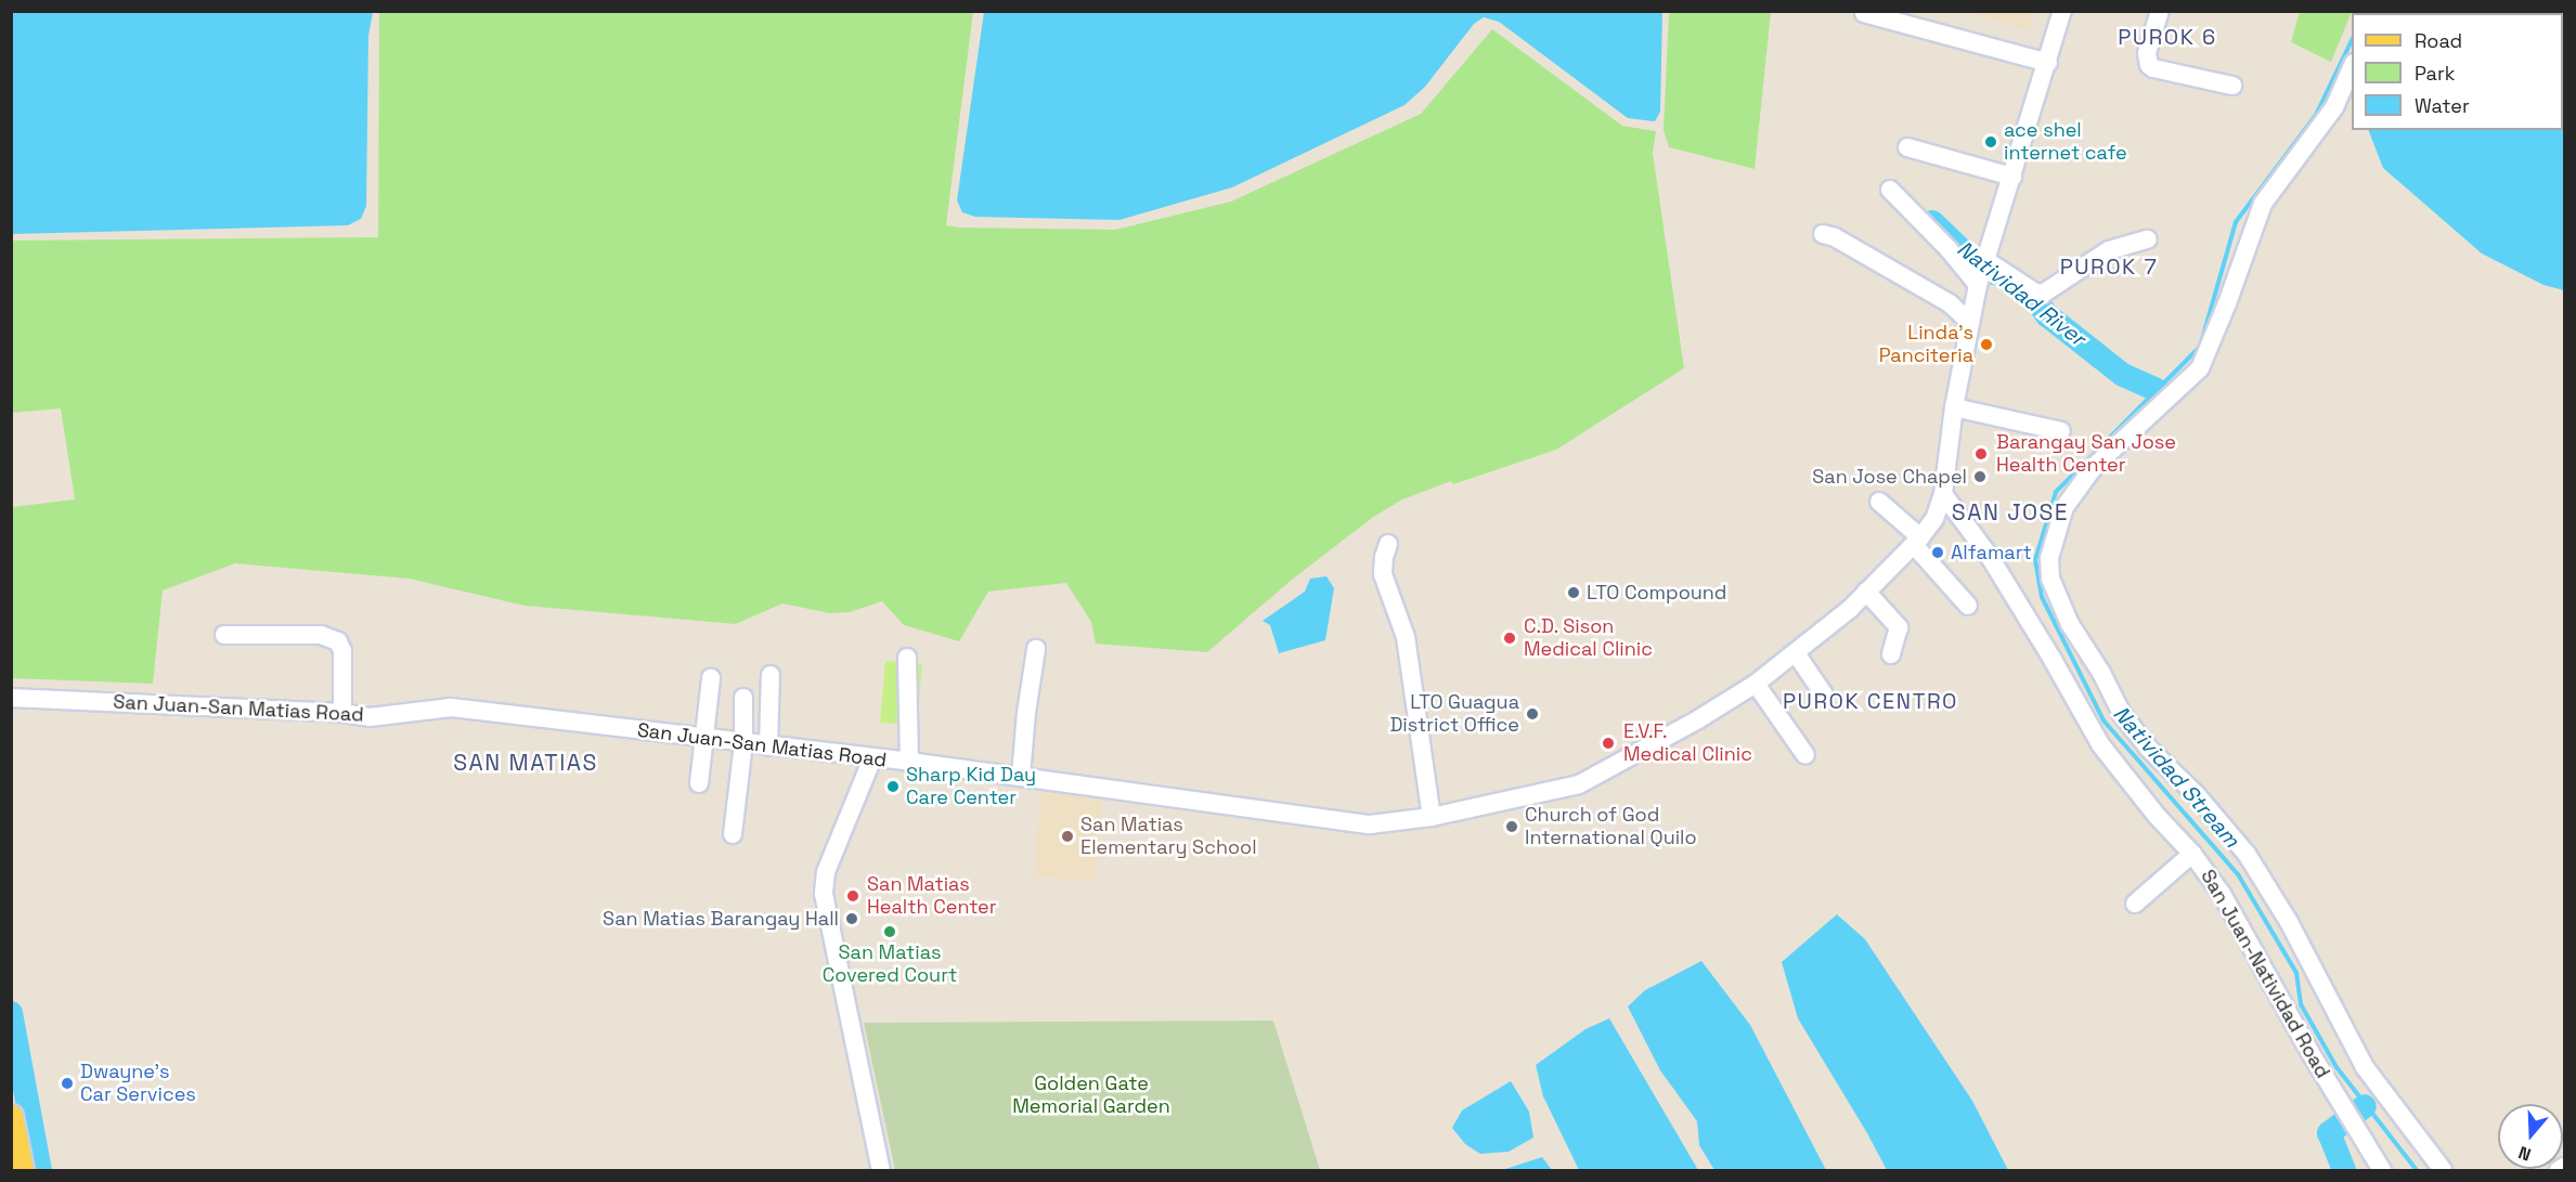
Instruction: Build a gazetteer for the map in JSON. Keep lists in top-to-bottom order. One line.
{"streets":{"street":["San Juan-San Matias Road","San Juan-Natividad Road"]},"crossings":[["San Juan-San Matias Road","San Juan-Natividad Road"]],"districts":["PUROK 6","PUROK 7","SAN JOSE","PUROK CENTRO","SAN MATIAS"],"water":["Natividad River","Natividad Stream"],"parks":["Golden Gate Memorial Garden"],"places":["ace shel internet cafe","Linda's Panciteria","Barangay San Jose Health Center","San Jose Chapel","Alfamart","LTO Compound","C.D. Sison Medical Clinic","LTO Guagua District Office","E.V.F. Medical Clinic","Sharp Kid Day Care Center","Church of God International Quilo","San Matias Elementary School","San Matias Health Center","San Matias Barangay Hall","San Matias Covered Court","Dwayne's Car Services"],"legend":["Road","Park","Water"],"north":"bottom"}
